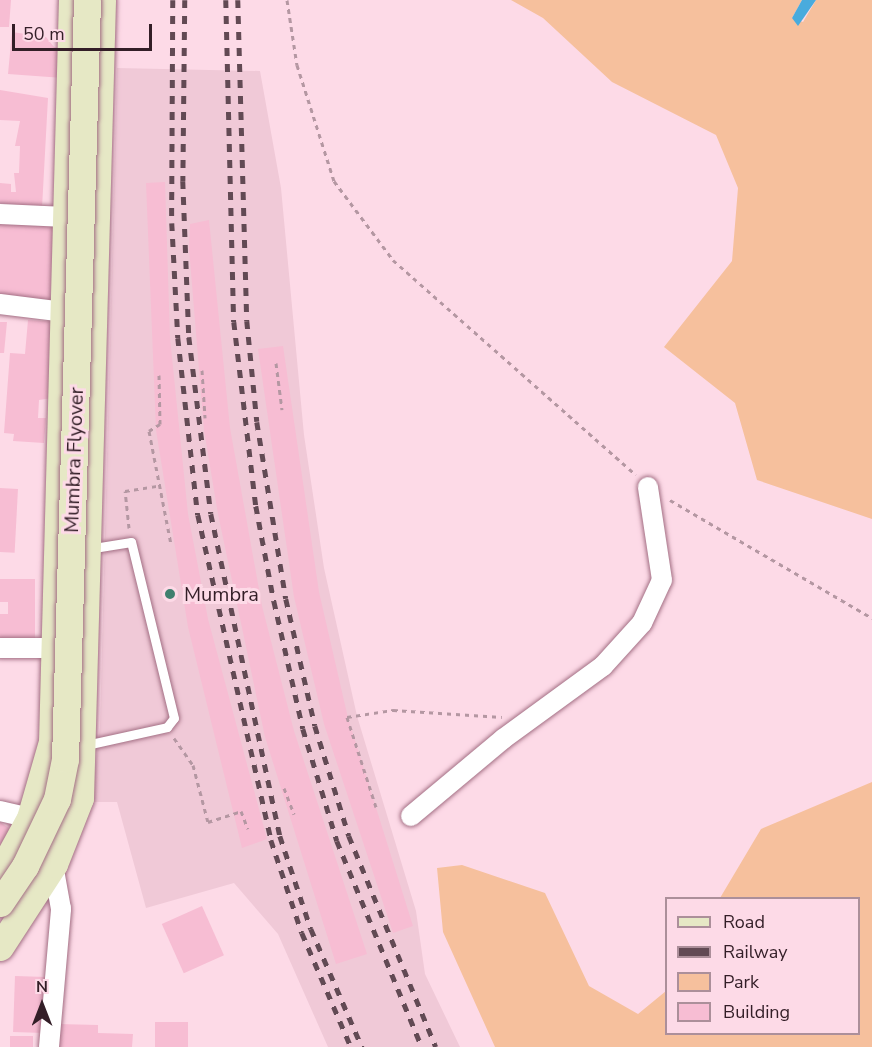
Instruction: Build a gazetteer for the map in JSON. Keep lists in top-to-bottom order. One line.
{"streets":{"main road":["Mumbra Flyover"]},"places":["Mumbra"],"legend":["Road","Railway","Park","Building"],"scale_bar":"50 m","north":"top"}
